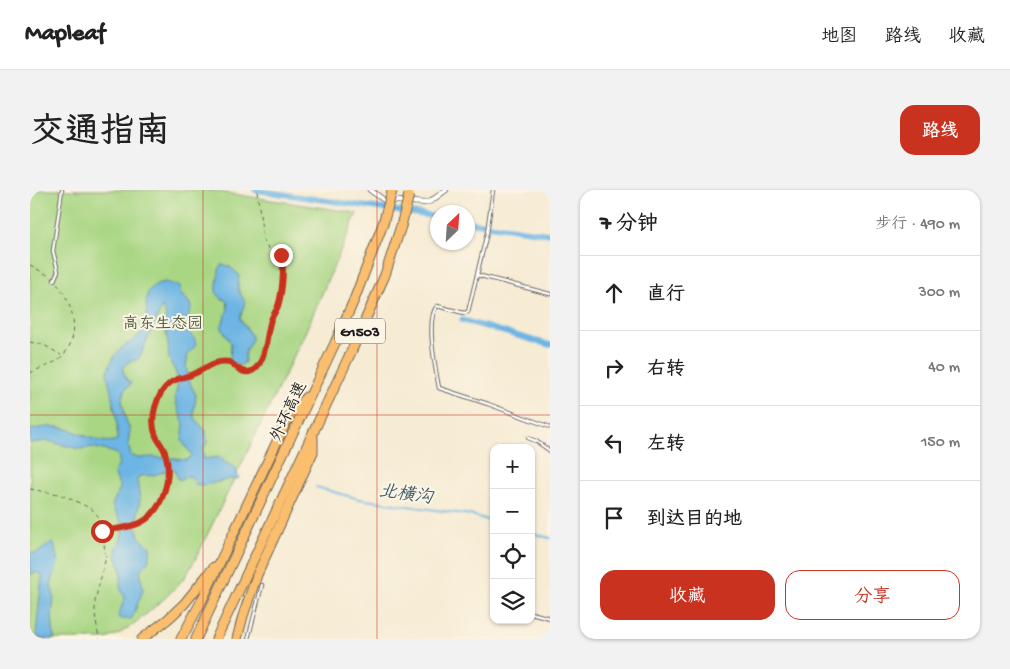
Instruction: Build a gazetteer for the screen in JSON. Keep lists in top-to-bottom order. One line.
{"streets":{"highway":["G1503","外环高速"]},"water":["北横沟"],"parks":["高东生态园"],"north":"top right","page":{"header":"Mapleaf","nav":["地图","路线","收藏"],"title":"交通指南","buttons":["路线",["收藏","分享"]],"heading":["7 分钟","步行 · 490 m"],"list":[["直行","300 m"],["右转","40 m"],["左转","150 m"],"到达目的地"],"map_buttons":["+","−"]}}
